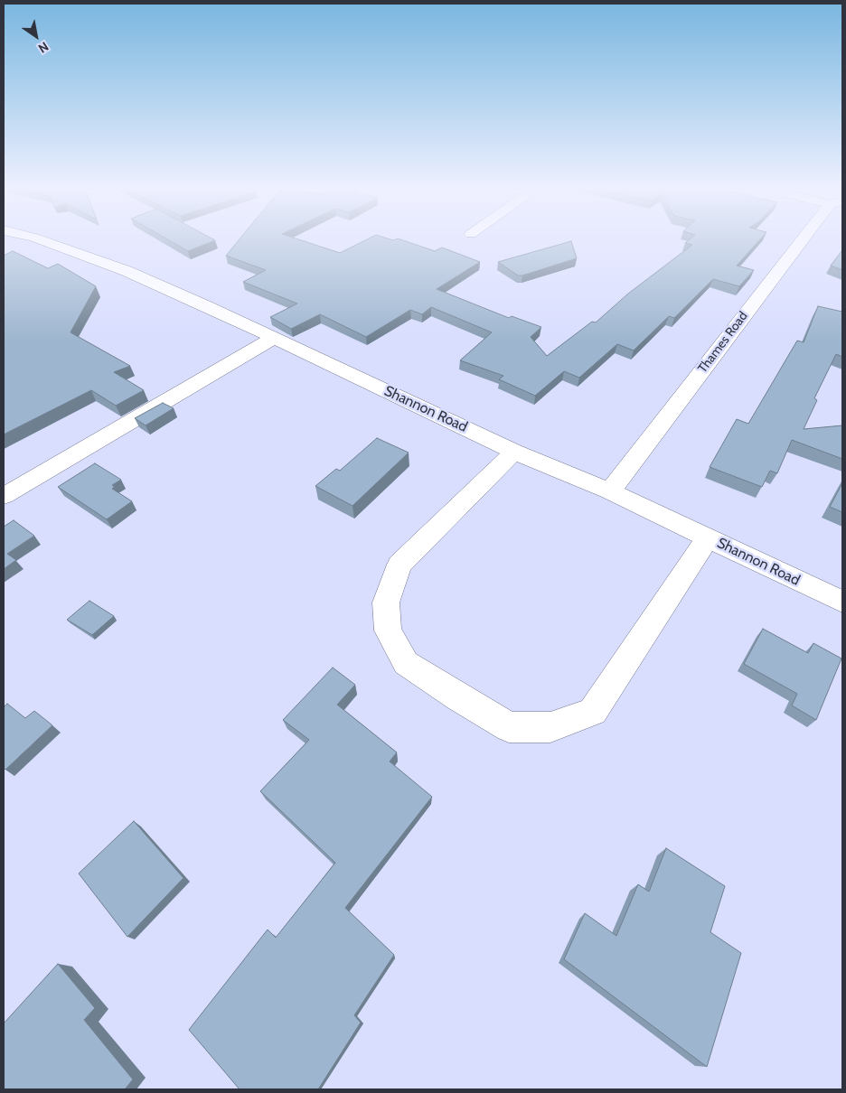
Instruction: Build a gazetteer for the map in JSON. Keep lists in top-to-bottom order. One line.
{"streets":{"street":["Thames Road","Shannon Road"]},"crossings":[["Thames Road","Shannon Road"]],"north":"bottom right"}
